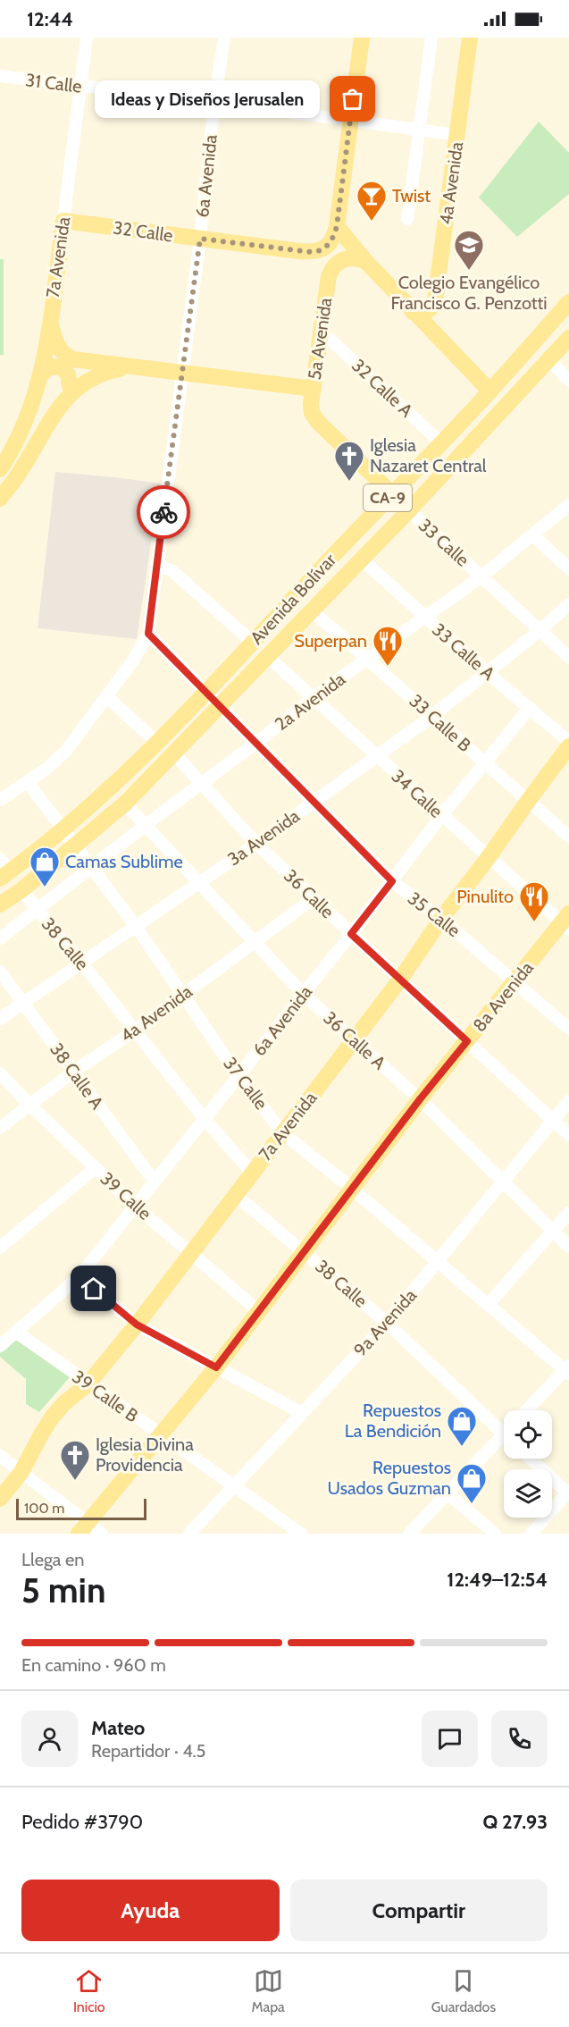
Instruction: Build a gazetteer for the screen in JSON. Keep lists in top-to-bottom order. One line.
{"streets":{"main road":["4a Avenida","32 Calle","7a Avenida","5a Avenida","CA-9","33 Calle","Avenida Bolívar","8a Avenida"],"street":["31 Calle","6a Avenida","32 Calle A","33 Calle A","2a Avenida","33 Calle B","34 Calle","3a Avenida","36 Calle","35 Calle","38 Calle","36 Calle A","38 Calle A","37 Calle","39 Calle","9a Avenida","39 Calle B"]},"crossings":[["31 Calle","6a Avenida"],["31 Calle","4a Avenida"],["31 Calle","7a Avenida"],["6a Avenida","32 Calle"],["6a Avenida","33 Calle A"],["6a Avenida","33 Calle B"],["6a Avenida","34 Calle"],["6a Avenida","36 Calle"],["6a Avenida","35 Calle"],["6a Avenida","38 Calle"],["6a Avenida","36 Calle A"],["6a Avenida","38 Calle A"],["6a Avenida","37 Calle"],["6a Avenida","39 Calle"],["6a Avenida","39 Calle B"],["4a Avenida","36 Calle"],["4a Avenida","38 Calle"],["4a Avenida","36 Calle A"],["4a Avenida","38 Calle A"],["4a Avenida","37 Calle"],["4a Avenida","39 Calle"],["32 Calle","7a Avenida"],["32 Calle","5a Avenida"],["7a Avenida","33 Calle B"],["7a Avenida","34 Calle"],["7a Avenida","36 Calle"],["7a Avenida","35 Calle"],["7a Avenida","38 Calle"],["7a Avenida","36 Calle A"],["7a Avenida","37 Calle"],["7a Avenida","39 Calle"],["7a Avenida","39 Calle B"],["5a Avenida","32 Calle A"],["5a Avenida","33 Calle"],["32 Calle A","Avenida Bolívar"],["33 Calle","Avenida Bolívar"],["33 Calle","2a Avenida"],["33 Calle","3a Avenida"],["Avenida Bolívar","33 Calle A"],["Avenida Bolívar","33 Calle B"],["Avenida Bolívar","34 Calle"],["Avenida Bolívar","36 Calle"],["Avenida Bolívar","35 Calle"],["Avenida Bolívar","38 Calle"],["Avenida Bolívar","36 Calle A"],["Avenida Bolívar","37 Calle"],["33 Calle A","2a Avenida"],["33 Calle A","3a Avenida"],["2a Avenida","33 Calle B"],["2a Avenida","34 Calle"],["2a Avenida","36 Calle"],["2a Avenida","35 Calle"],["2a Avenida","38 Calle"],["2a Avenida","36 Calle A"],["2a Avenida","37 Calle"],["33 Calle B","3a Avenida"],["34 Calle","3a Avenida"],["34 Calle","8a Avenida"],["3a Avenida","36 Calle"],["3a Avenida","35 Calle"],["3a Avenida","38 Calle"],["3a Avenida","36 Calle A"],["3a Avenida","38 Calle A"],["3a Avenida","37 Calle"],["36 Calle","8a Avenida"],["36 Calle","9a Avenida"],["35 Calle","8a Avenida"],["38 Calle","8a Avenida"],["38 Calle","9a Avenida"],["8a Avenida","36 Calle A"],["8a Avenida","37 Calle"],["8a Avenida","39 Calle"],["8a Avenida","39 Calle B"],["36 Calle A","9a Avenida"],["37 Calle","9a Avenida"],["9a Avenida","39 Calle B"]],"places":{"other":["Ideas y Diseños Jerusalen"],"bar":["Twist"],"school or university":["Colegio Evangélico Francisco G. Penzotti"],"church":["Iglesia Nazaret Central","Iglesia Divina Providencia"],"restaurant":["Superpan","Pinulito"],"shop":["Camas Sublime","Repuestos La Bendición","Repuestos Usados Guzman"]},"scale_bar":"100 m","page":{"status":"12:44","bubble":"Ideas y Diseños Jerusalen","scale":"100 m","heading":["5 min","Llega en","12:49–12:54"],"panel":["Mateo","Repartidor · 4.5","Pedido #3790","Q 27.93"],"bar":"En camino · 960 m","buttons":["Ayuda","Compartir"],"tabs":["Inicio","Mapa","Guardados"]}}
